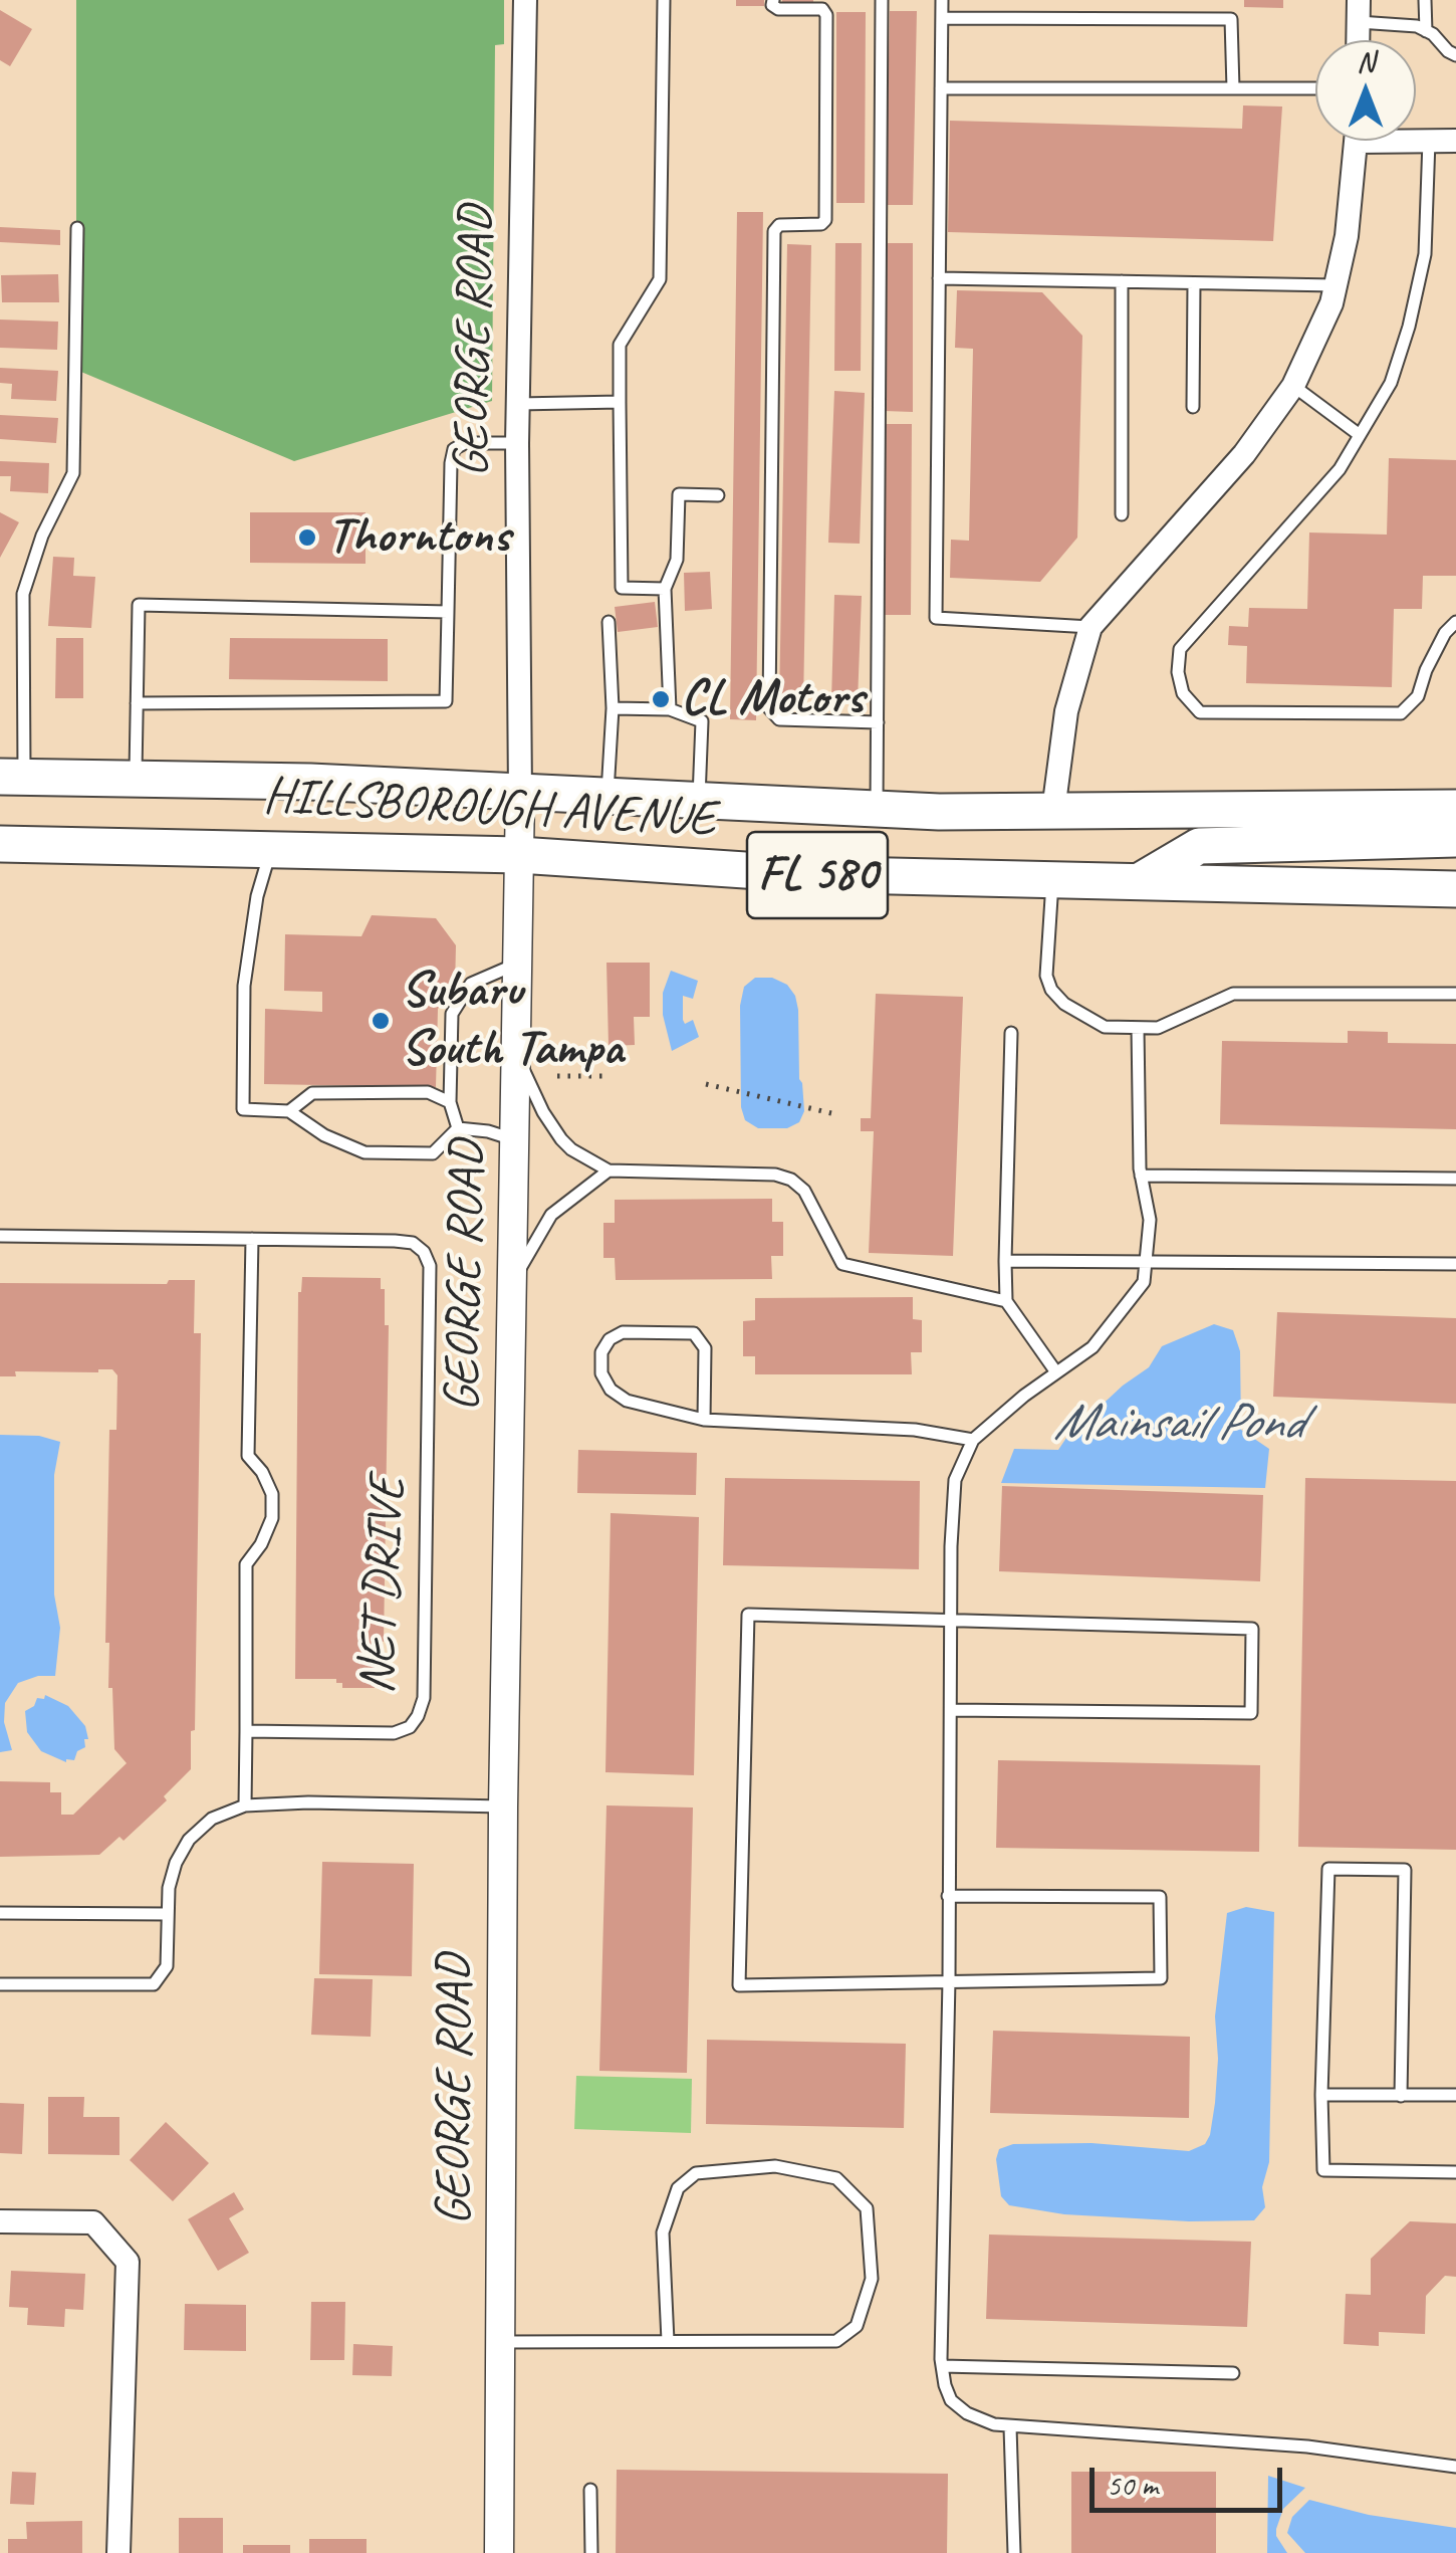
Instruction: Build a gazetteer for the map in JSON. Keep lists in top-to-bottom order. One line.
{"streets":{"main road":["HILLSBOROUGH AVENUE","FL 580"],"street":["GEORGE ROAD"],"lane":["NET DRIVE"]},"crossings":[["GEORGE ROAD","HILLSBOROUGH AVENUE"]],"water":["Mainsail Pond"],"places":["Thorntons","CL Motors","Subaru South Tampa"],"scale_bar":"50 m","north":"top"}
